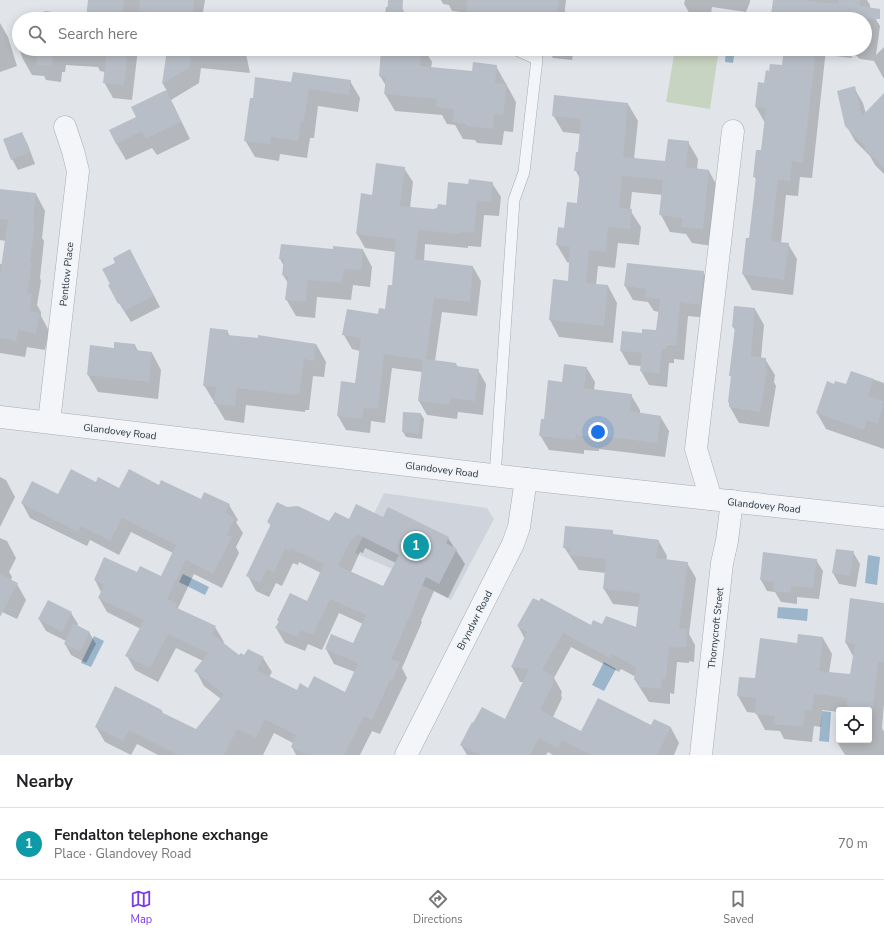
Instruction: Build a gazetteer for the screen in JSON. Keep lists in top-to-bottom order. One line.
{"streets":{"street":["Pentlow Place","Glandovey Road","Bryndwr Road","Thornycroft Street"]},"crossings":[["Pentlow Place","Glandovey Road"],["Glandovey Road","Bryndwr Road"],["Glandovey Road","Thornycroft Street"]],"page":{"search":"Search here","pins":"1","heading":"Nearby","list":[{"mark":"1","name":"Fendalton telephone exchange","note":"Place · Glandovey Road","value":"70 m"}],"nav":["Map","Directions","Saved"]}}
